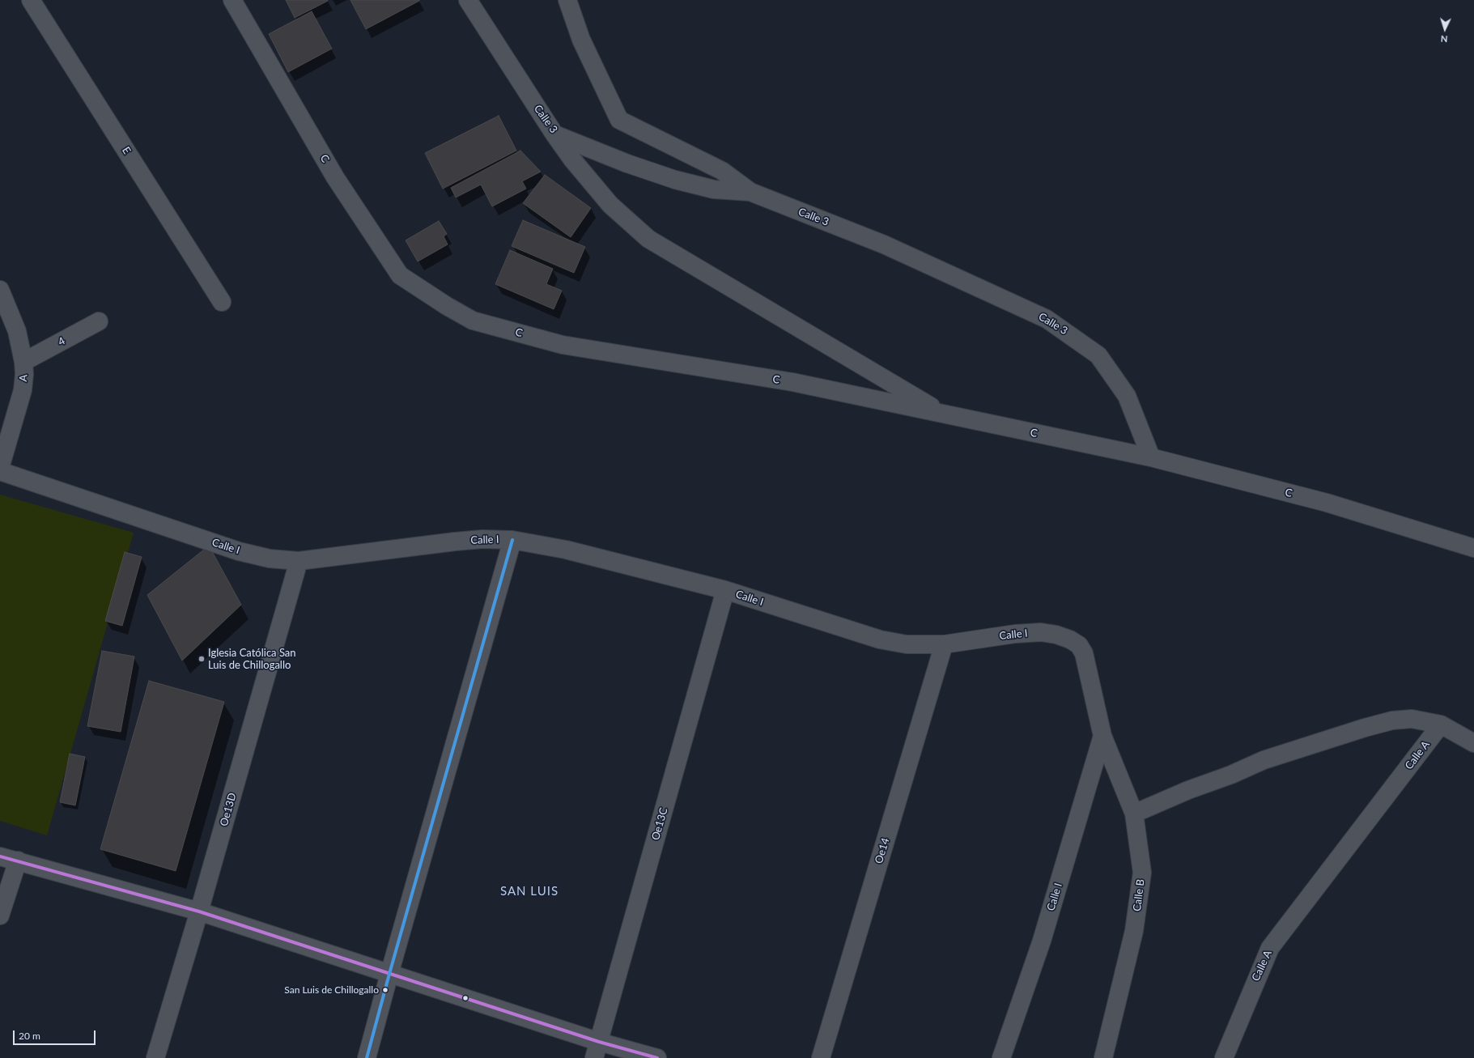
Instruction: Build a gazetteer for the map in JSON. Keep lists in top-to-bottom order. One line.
{"streets":{"street":["Calle 3","E","C","4","A","Calle I","Calle A","Oe13D","Oe13C","Oe14","Calle B"]},"crossings":[["Calle 3","C"],["4","A"],["Calle I","Oe13D"],["Calle I","Oe13C"],["Calle I","Oe14"],["Calle I","Calle B"]],"districts":["SAN LUIS"],"places":["Iglesia Católica San Luis de Chillogallo","San Luis de Chillogallo"],"scale_bar":"20 m","north":"bottom"}
